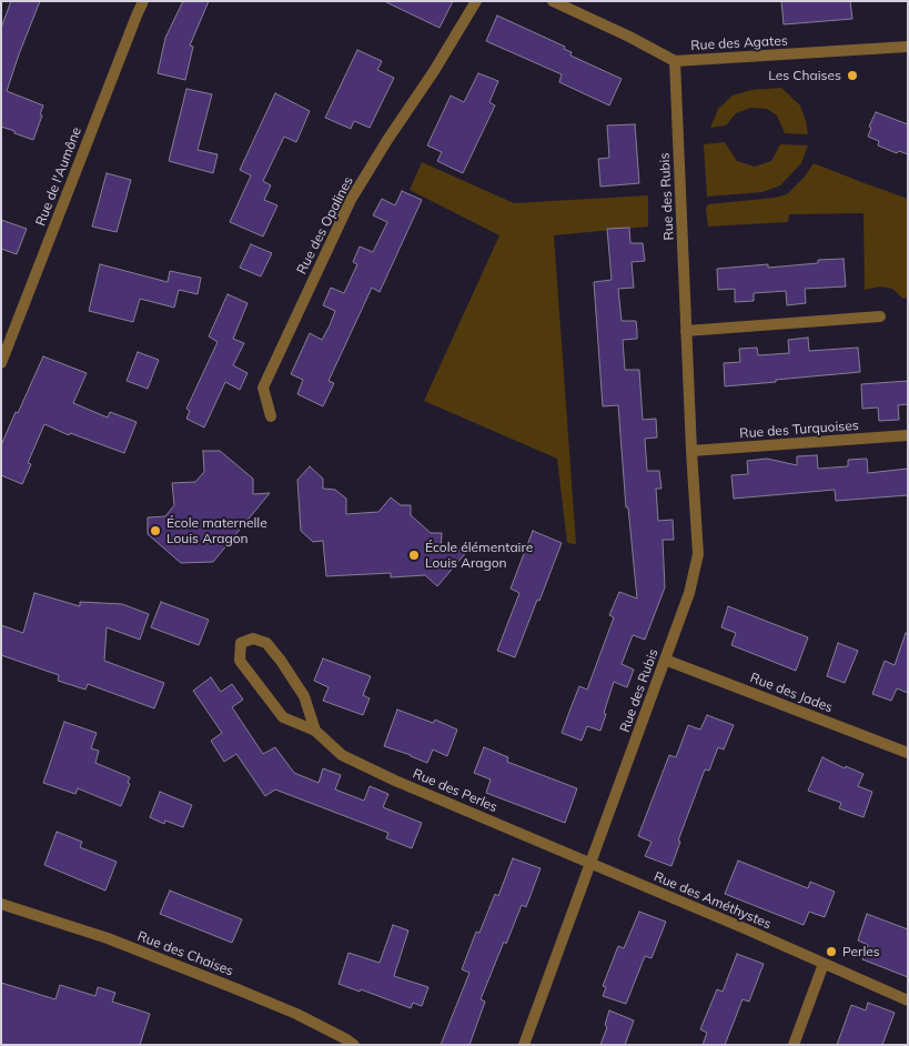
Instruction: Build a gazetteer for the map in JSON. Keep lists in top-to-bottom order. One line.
{"streets":{"street":["Rue des Agates","Rue de l'Aumône","Rue des Rubis","Rue des Opalines","Rue des Turquoises","Rue des Jades","Rue des Perles","Rue des Améthystes","Rue des Chaises"]},"crossings":[["Rue des Agates","Rue des Rubis"],["Rue des Rubis","Rue des Turquoises"],["Rue des Rubis","Rue des Jades"],["Rue des Rubis","Rue des Perles"],["Rue des Rubis","Rue des Améthystes"],["Rue des Perles","Rue des Améthystes"]],"places":["Les Chaises","École maternelle Louis Aragon","École élémentaire Louis Aragon","Perles"]}
